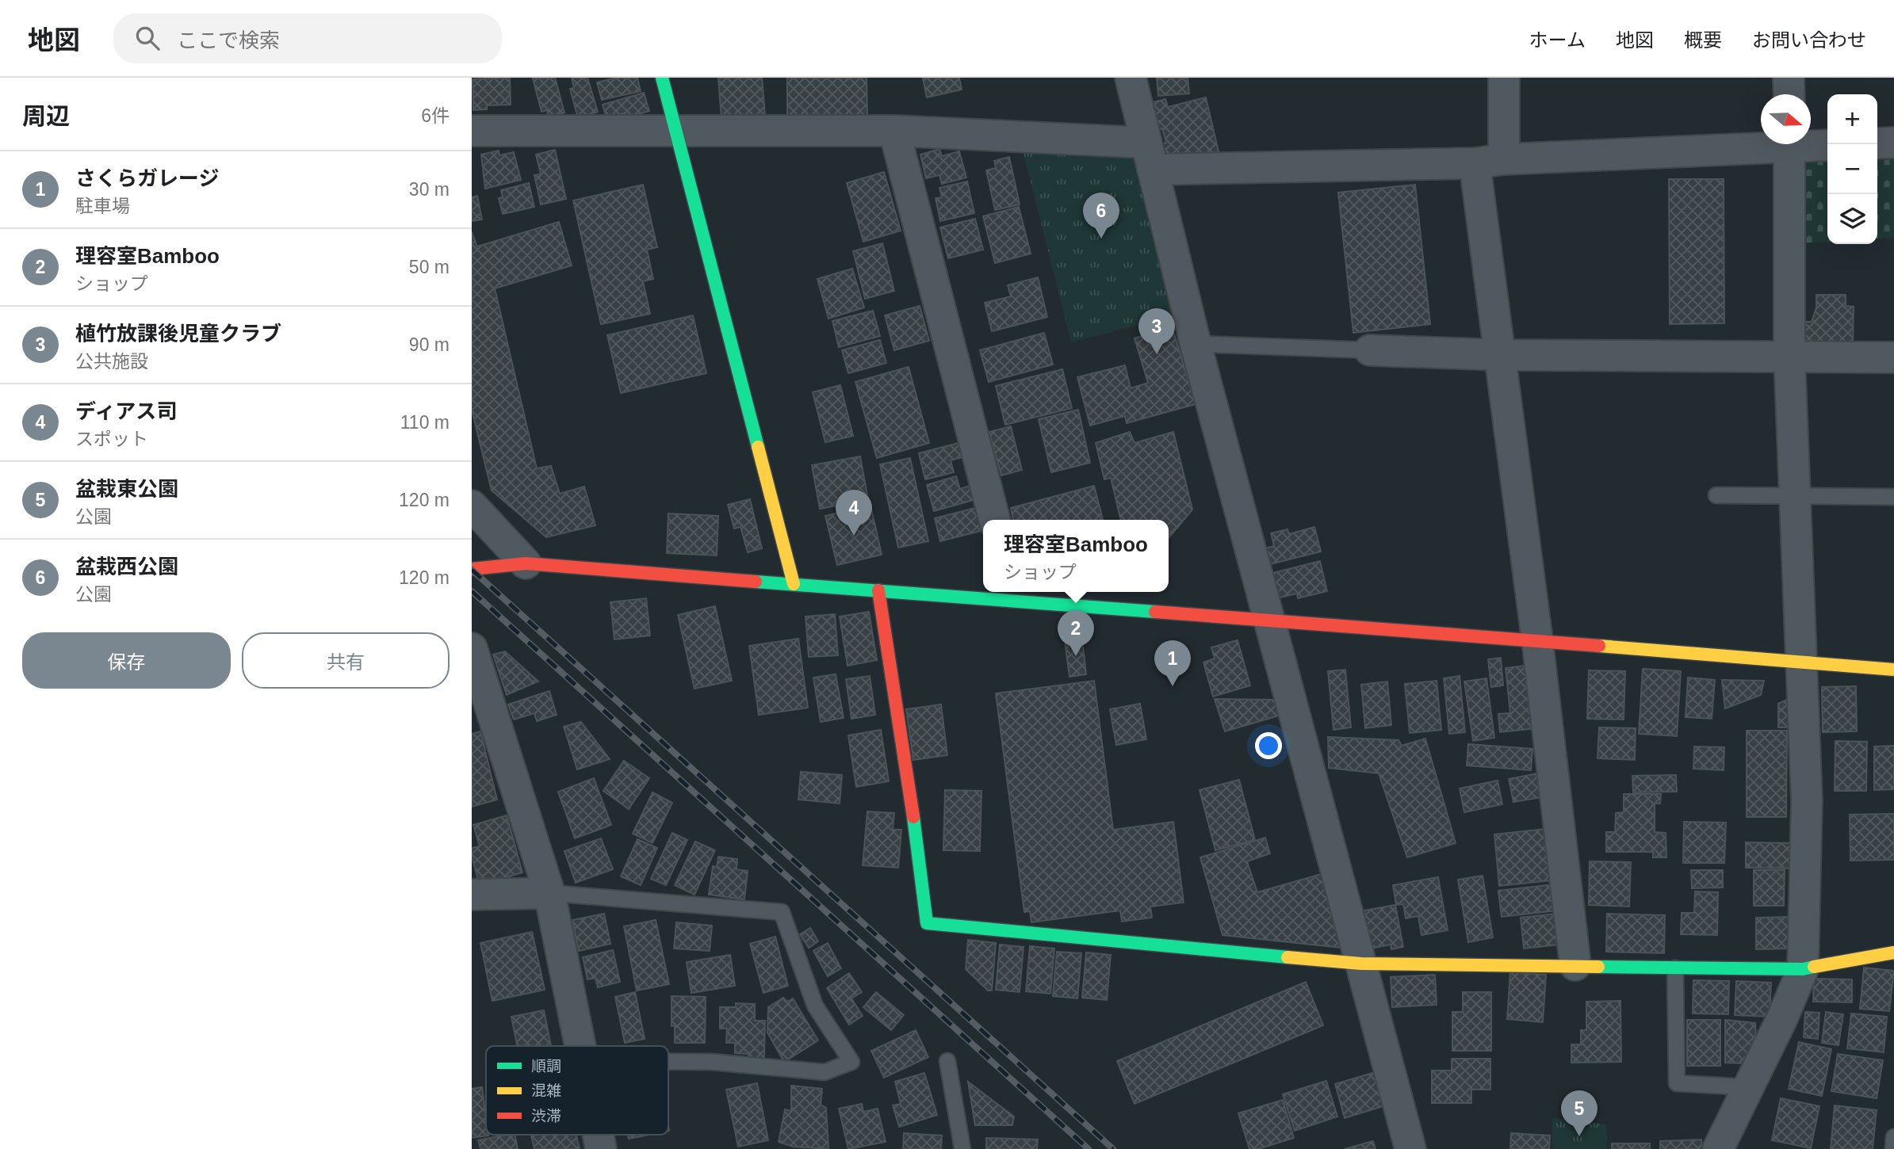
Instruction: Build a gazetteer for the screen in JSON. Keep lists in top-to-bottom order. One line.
{"legend":["順調","混雑","渋滞"],"north":"right","page":{"header":"地図","search":"ここで検索","nav":["ホーム","地図","概要","お問い合わせ"],"heading":["周辺","6件"],"map_buttons":["+","−"],"list":[{"mark":"1","name":"さくらガレージ","note":"駐車場","value":"30 m"},{"mark":"2","name":"理容室Bamboo","note":"ショップ","value":"50 m"},{"mark":"3","name":"植竹放課後児童クラブ","note":"公共施設","value":"90 m"},{"mark":"4","name":"ディアス司","note":"スポット","value":"110 m"},{"mark":"5","name":"盆栽東公園","note":"公園","value":"120 m"},{"mark":"6","name":"盆栽西公園","note":"公園","value":"120 m"}],"pins":["6","3","4","2","1","5"],"popup":["理容室Bamboo","ショップ"],"buttons":["保存","共有"]}}
